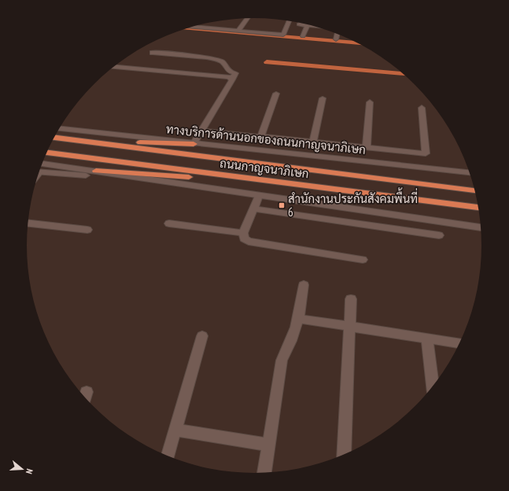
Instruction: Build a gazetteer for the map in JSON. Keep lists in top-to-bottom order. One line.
{"streets":{"highway":["ถนนกาญจนาภิเษก"],"street":["ทางบริการด้านนอกของถนนกาญจนาภิเษก"]},"places":{"transit":["สำนักงานประกันสังคมพื้นที่ 6"]},"north":"right"}
